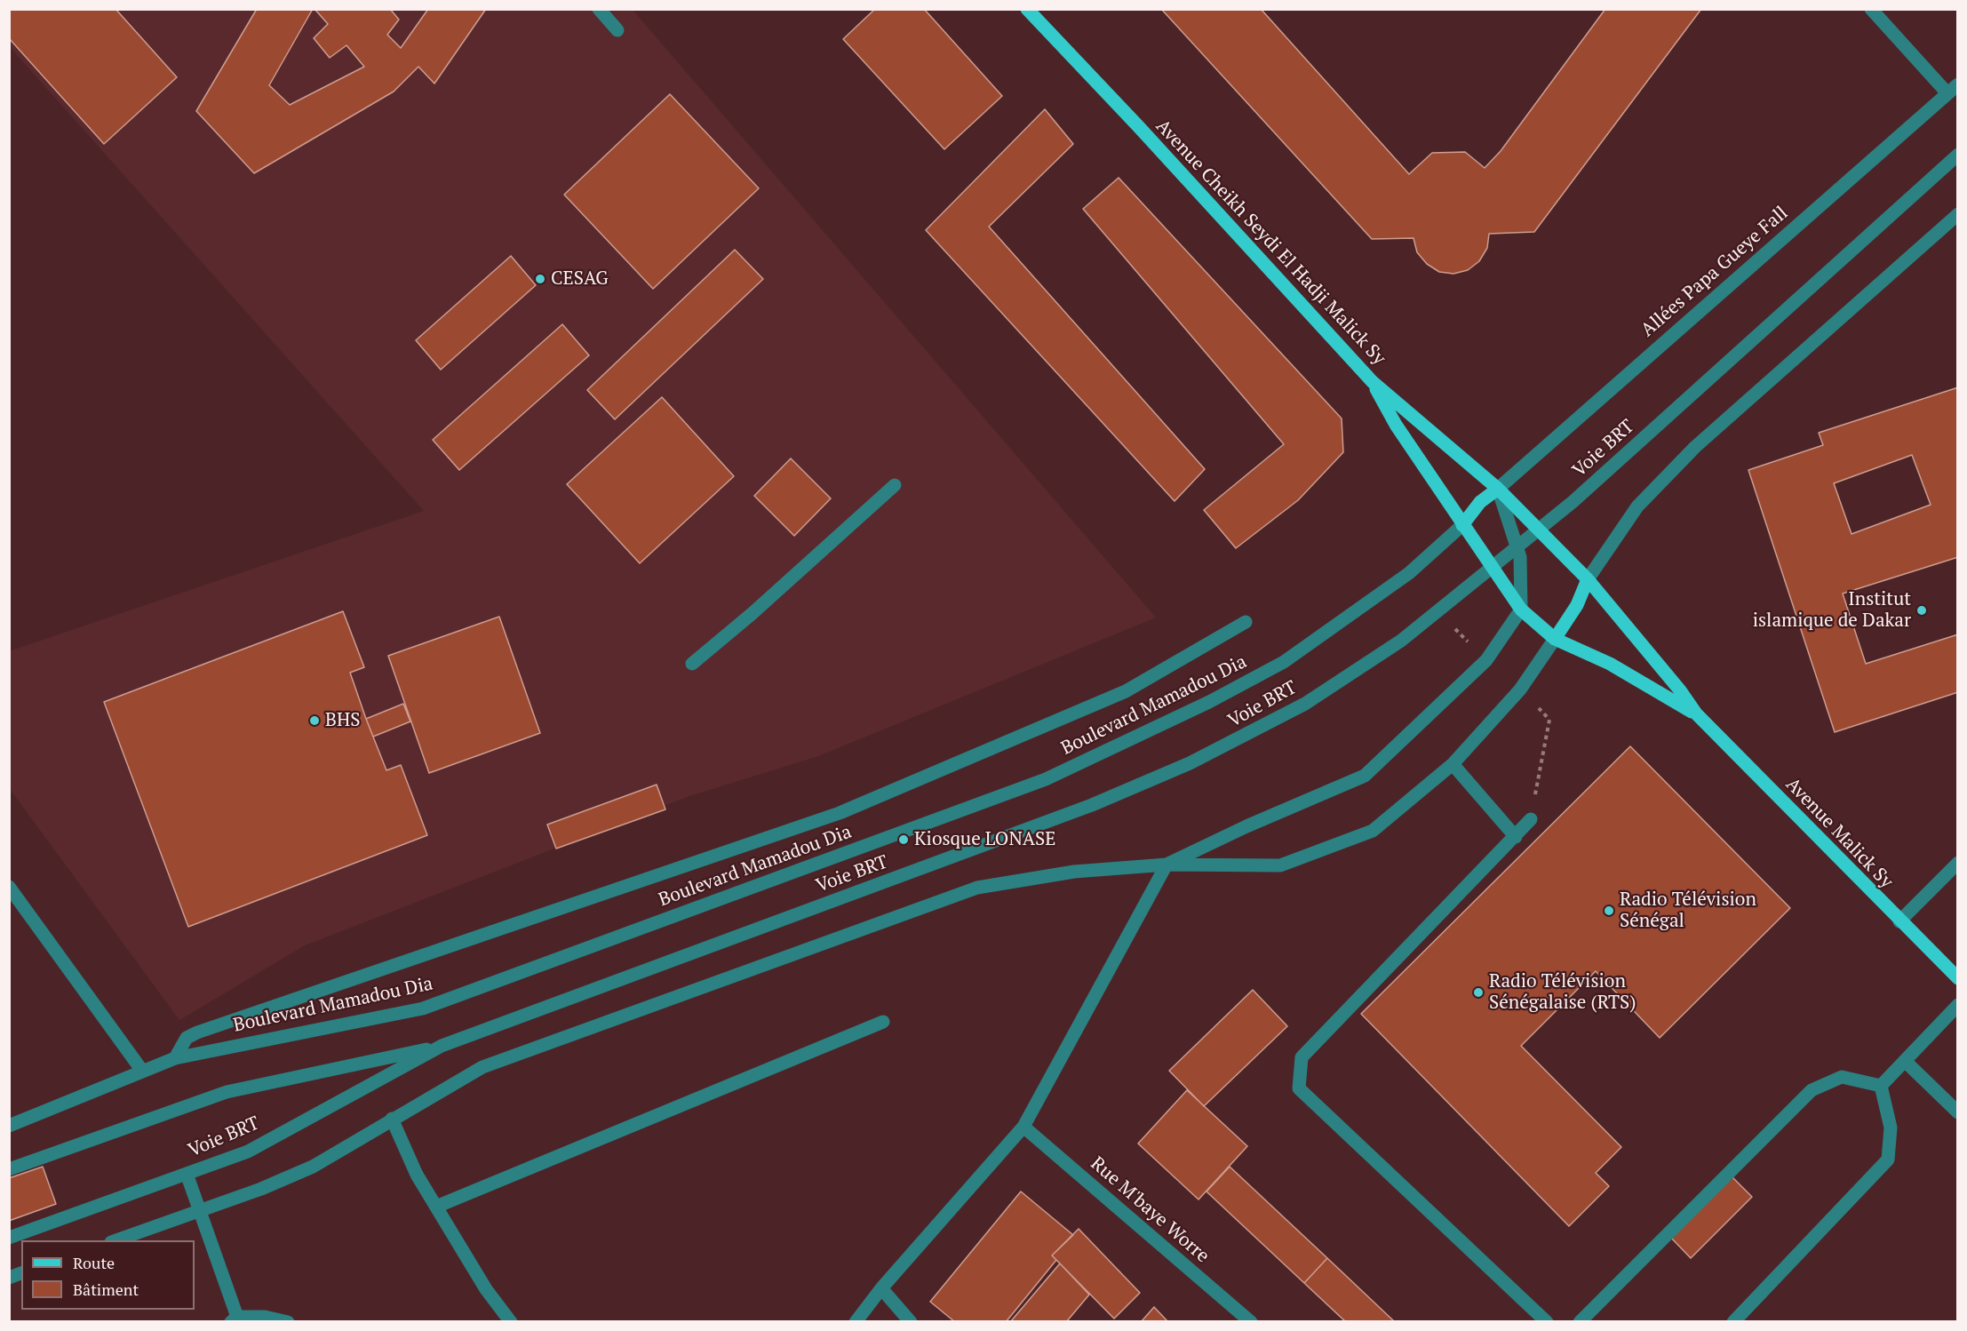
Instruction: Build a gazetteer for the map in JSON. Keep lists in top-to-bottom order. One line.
{"streets":{"main road":["Avenue Cheikh Seydi El Hadji Malick Sy","Avenue Malick Sy"],"street":["Allées Papa Gueye Fall","Voie BRT","Boulevard Mamadou Dia","Rue M'baye Worre"]},"crossings":[["Avenue Cheikh Seydi El Hadji Malick Sy","Allées Papa Gueye Fall"],["Avenue Cheikh Seydi El Hadji Malick Sy","Voie BRT"],["Avenue Cheikh Seydi El Hadji Malick Sy","Avenue Malick Sy"],["Voie BRT","Avenue Malick Sy"],["Boulevard Mamadou Dia","Avenue Malick Sy"]],"places":["CESAG","Institut islamique de Dakar","BHS","Kiosque LONASE","Radio Télévision Sénégal","Radio Télévision Sénégalaise (RTS)"],"legend":["Route","Bâtiment"]}
